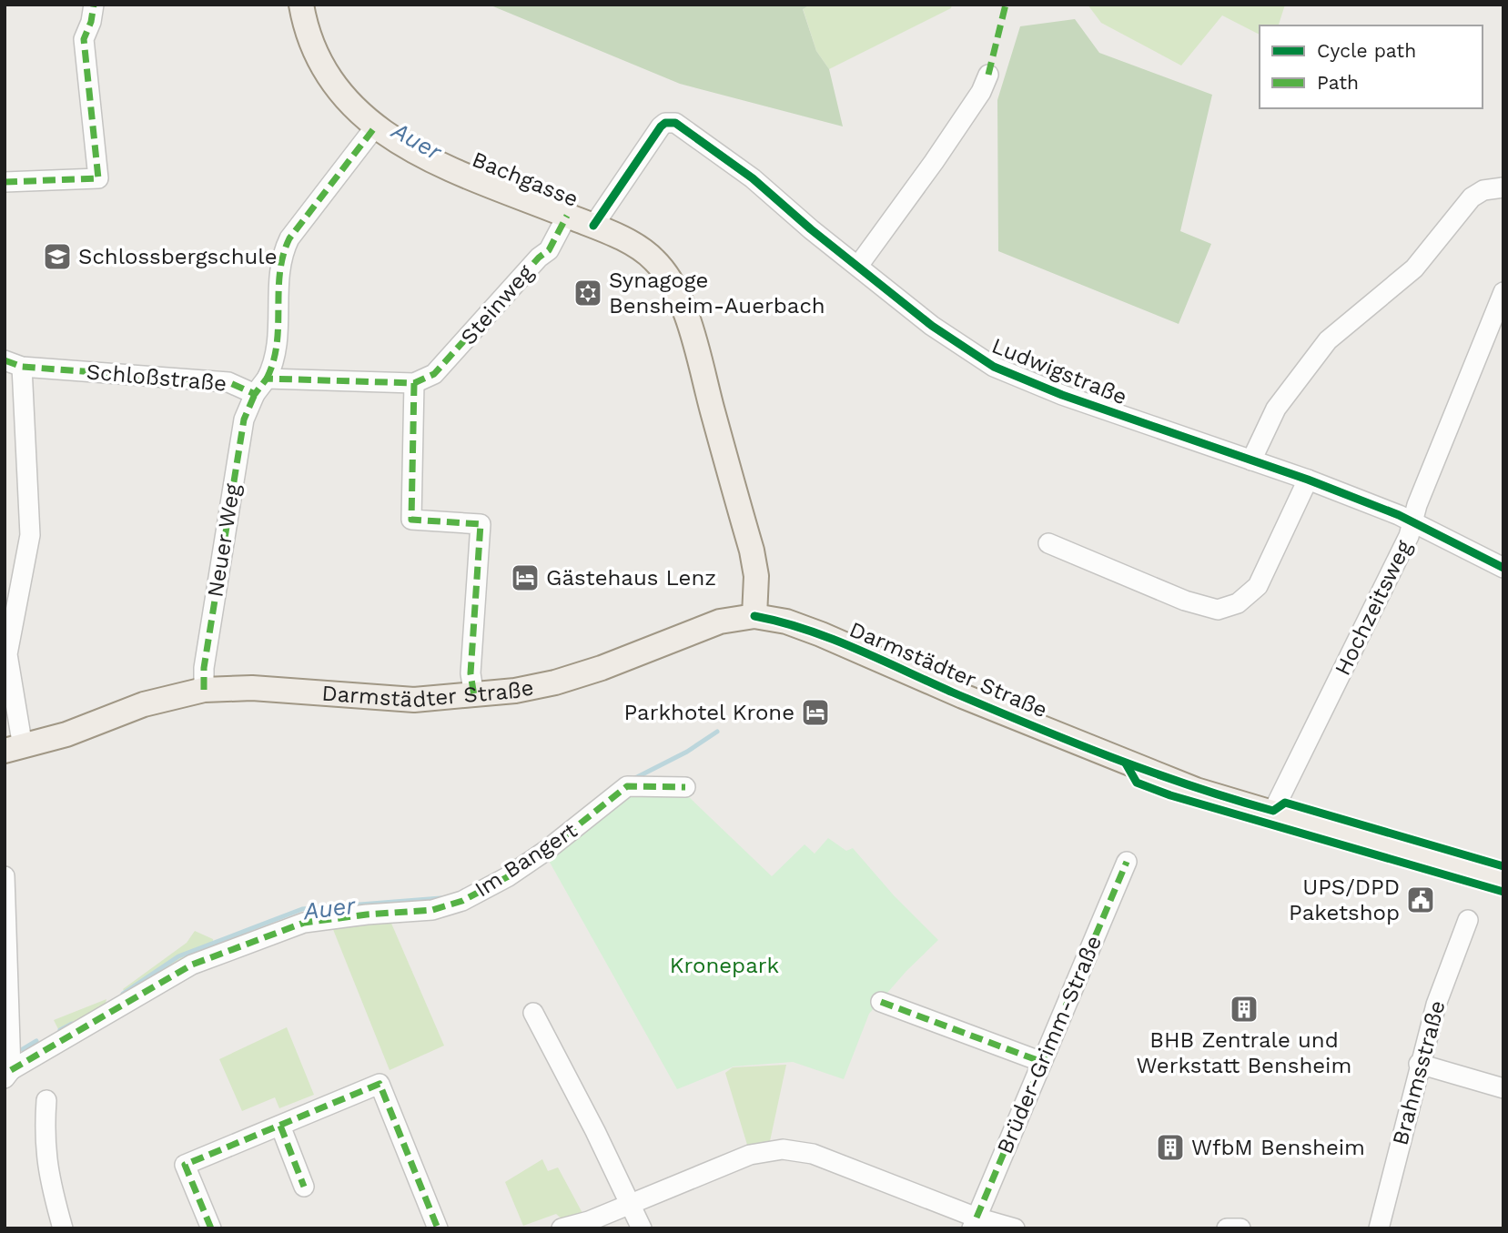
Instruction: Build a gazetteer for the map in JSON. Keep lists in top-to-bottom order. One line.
{"streets":{"main road":["Bachgasse","Darmstädter Straße"],"street":["Steinweg","Ludwigstraße","Schloßstraße","Neuer Weg","Hochzeitsweg","Im Bangert","Brüder-Grimm-Straße","Brahmsstraße"]},"crossings":[["Bachgasse","Steinweg"],["Bachgasse","Ludwigstraße"],["Bachgasse","Neuer Weg"],["Bachgasse","Darmstädter Straße"],["Steinweg","Schloßstraße"],["Ludwigstraße","Hochzeitsweg"],["Schloßstraße","Neuer Weg"],["Neuer Weg","Darmstädter Straße"],["Hochzeitsweg","Darmstädter Straße"]],"water":["Auer"],"parks":["Kronepark"],"places":{"school or university":["Schlossbergschule"],"synagogue":["Synagoge Bensheim-Auerbach"],"hotel":["Gästehaus Lenz","Parkhotel Krone"],"public building":["UPS/DPD Paketshop"],"building":["BHB Zentrale und Werkstatt Bensheim","WfbM Bensheim"]},"legend":["Cycle path","Path"]}
